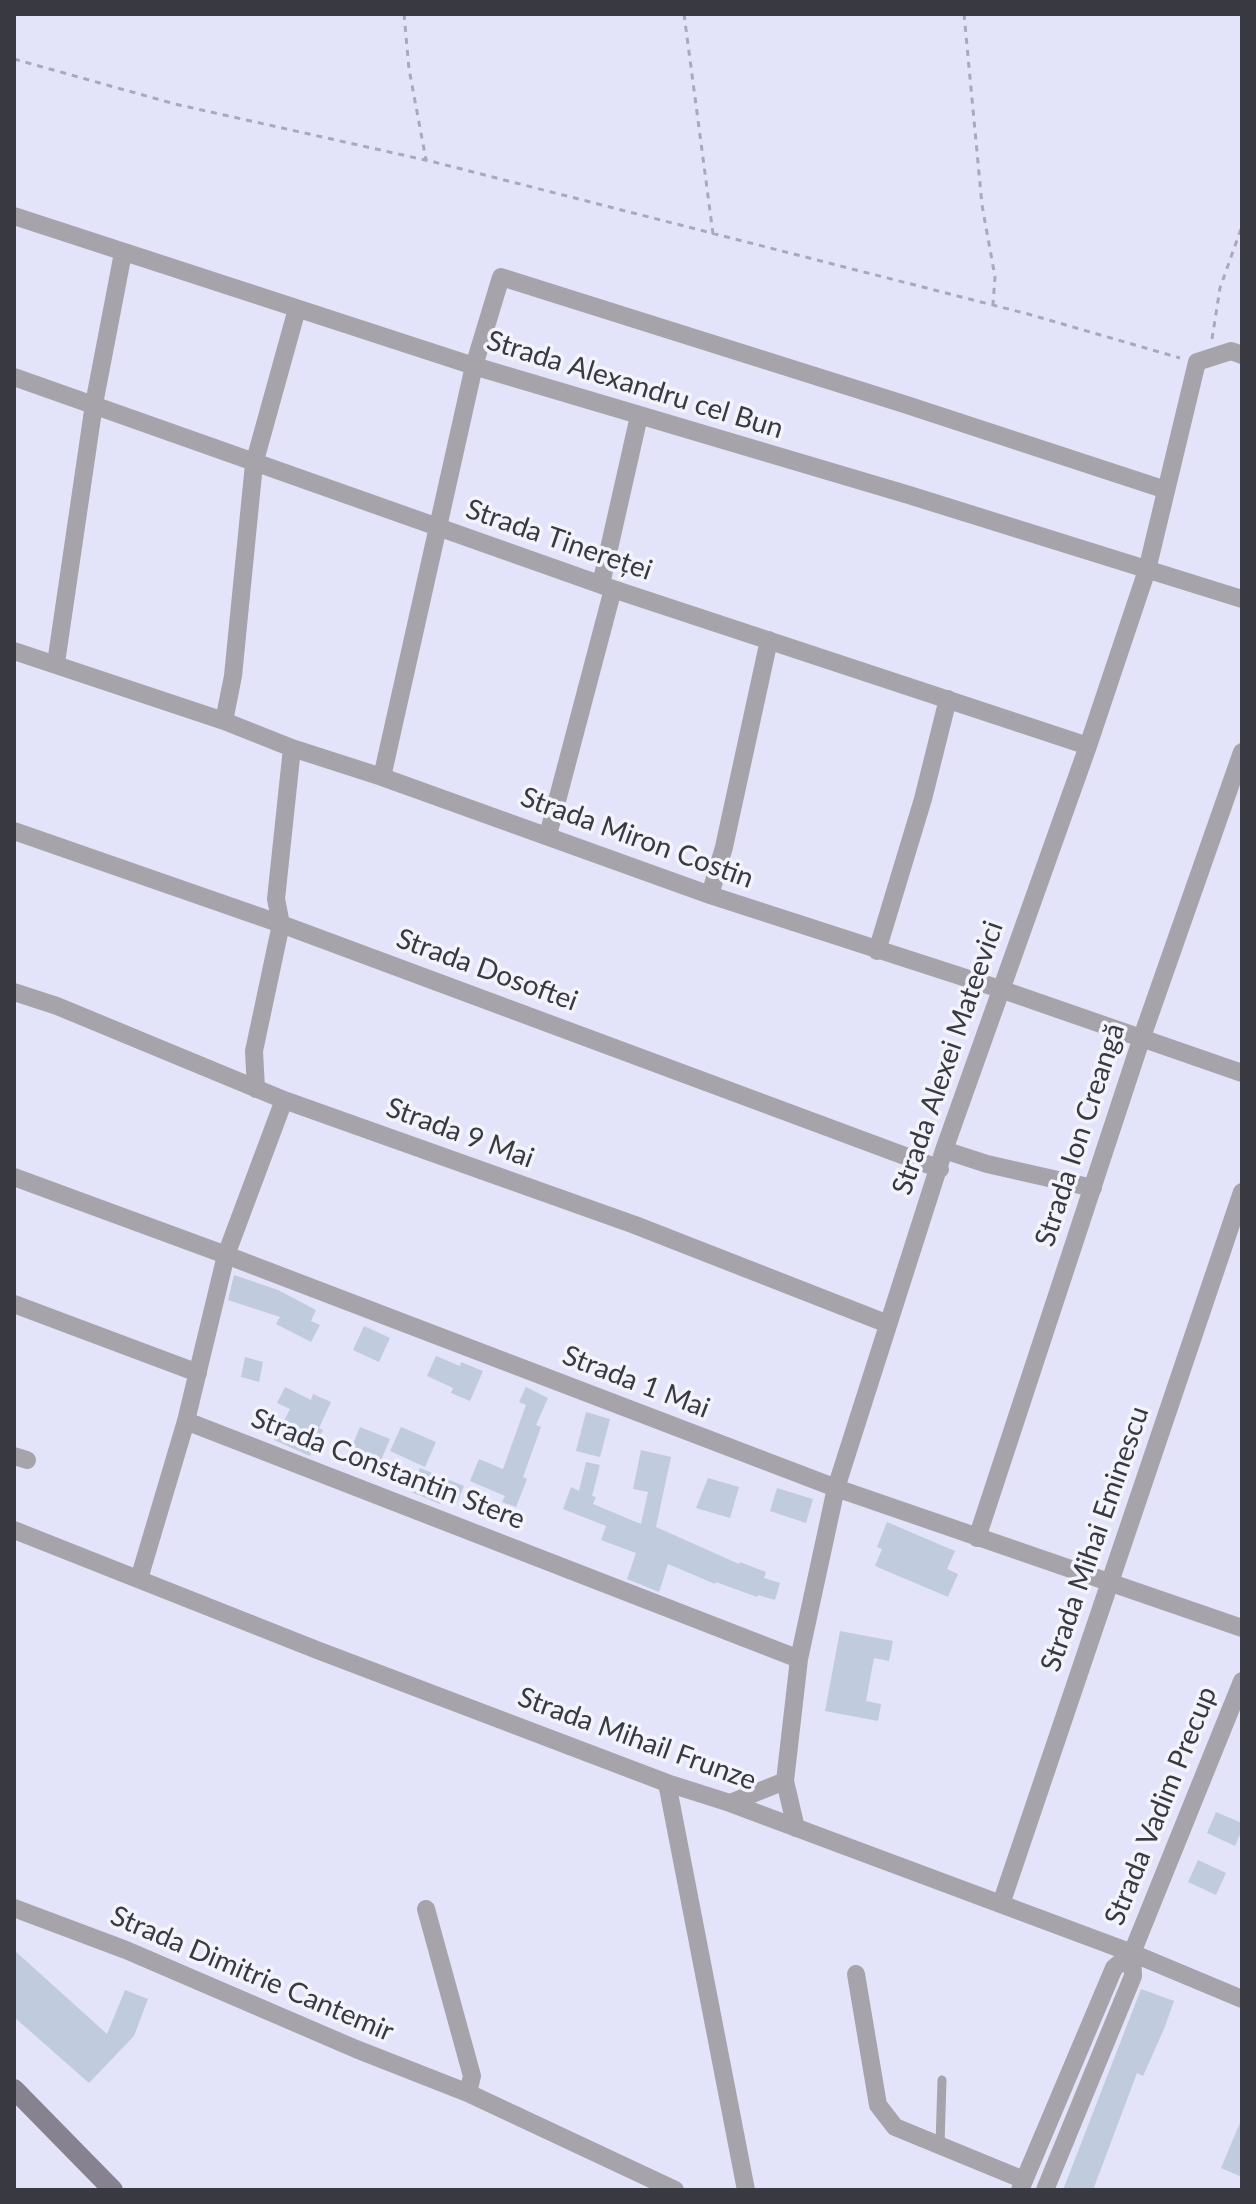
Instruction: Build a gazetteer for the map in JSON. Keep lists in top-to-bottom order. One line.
{"streets":{"street":["Strada Alexandru cel Bun","Strada Tinereței","Strada Miron Costin","Strada Dosoftei","Strada Alexei Mateevici","Strada 9 Mai","Strada Ion Creangă","Strada 1 Mai","Strada Constantin Stere","Strada Mihai Eminescu","Strada Mihail Frunze","Strada Vadim Precup","Strada Dimitrie Cantemir"]},"crossings":[["Strada Alexandru cel Bun","Strada Alexei Mateevici"],["Strada Tinereței","Strada Alexei Mateevici"],["Strada Miron Costin","Strada Alexei Mateevici"],["Strada Miron Costin","Strada Ion Creangă"],["Strada Dosoftei","Strada Alexei Mateevici"],["Strada Dosoftei","Strada Ion Creangă"],["Strada Alexei Mateevici","Strada 9 Mai"],["Strada Alexei Mateevici","Strada 1 Mai"],["Strada Alexei Mateevici","Strada Constantin Stere"],["Strada Alexei Mateevici","Strada Mihail Frunze"],["Strada Ion Creangă","Strada 1 Mai"],["Strada 1 Mai","Strada Mihai Eminescu"],["Strada Mihai Eminescu","Strada Mihail Frunze"],["Strada Mihail Frunze","Strada Vadim Precup"]]}
